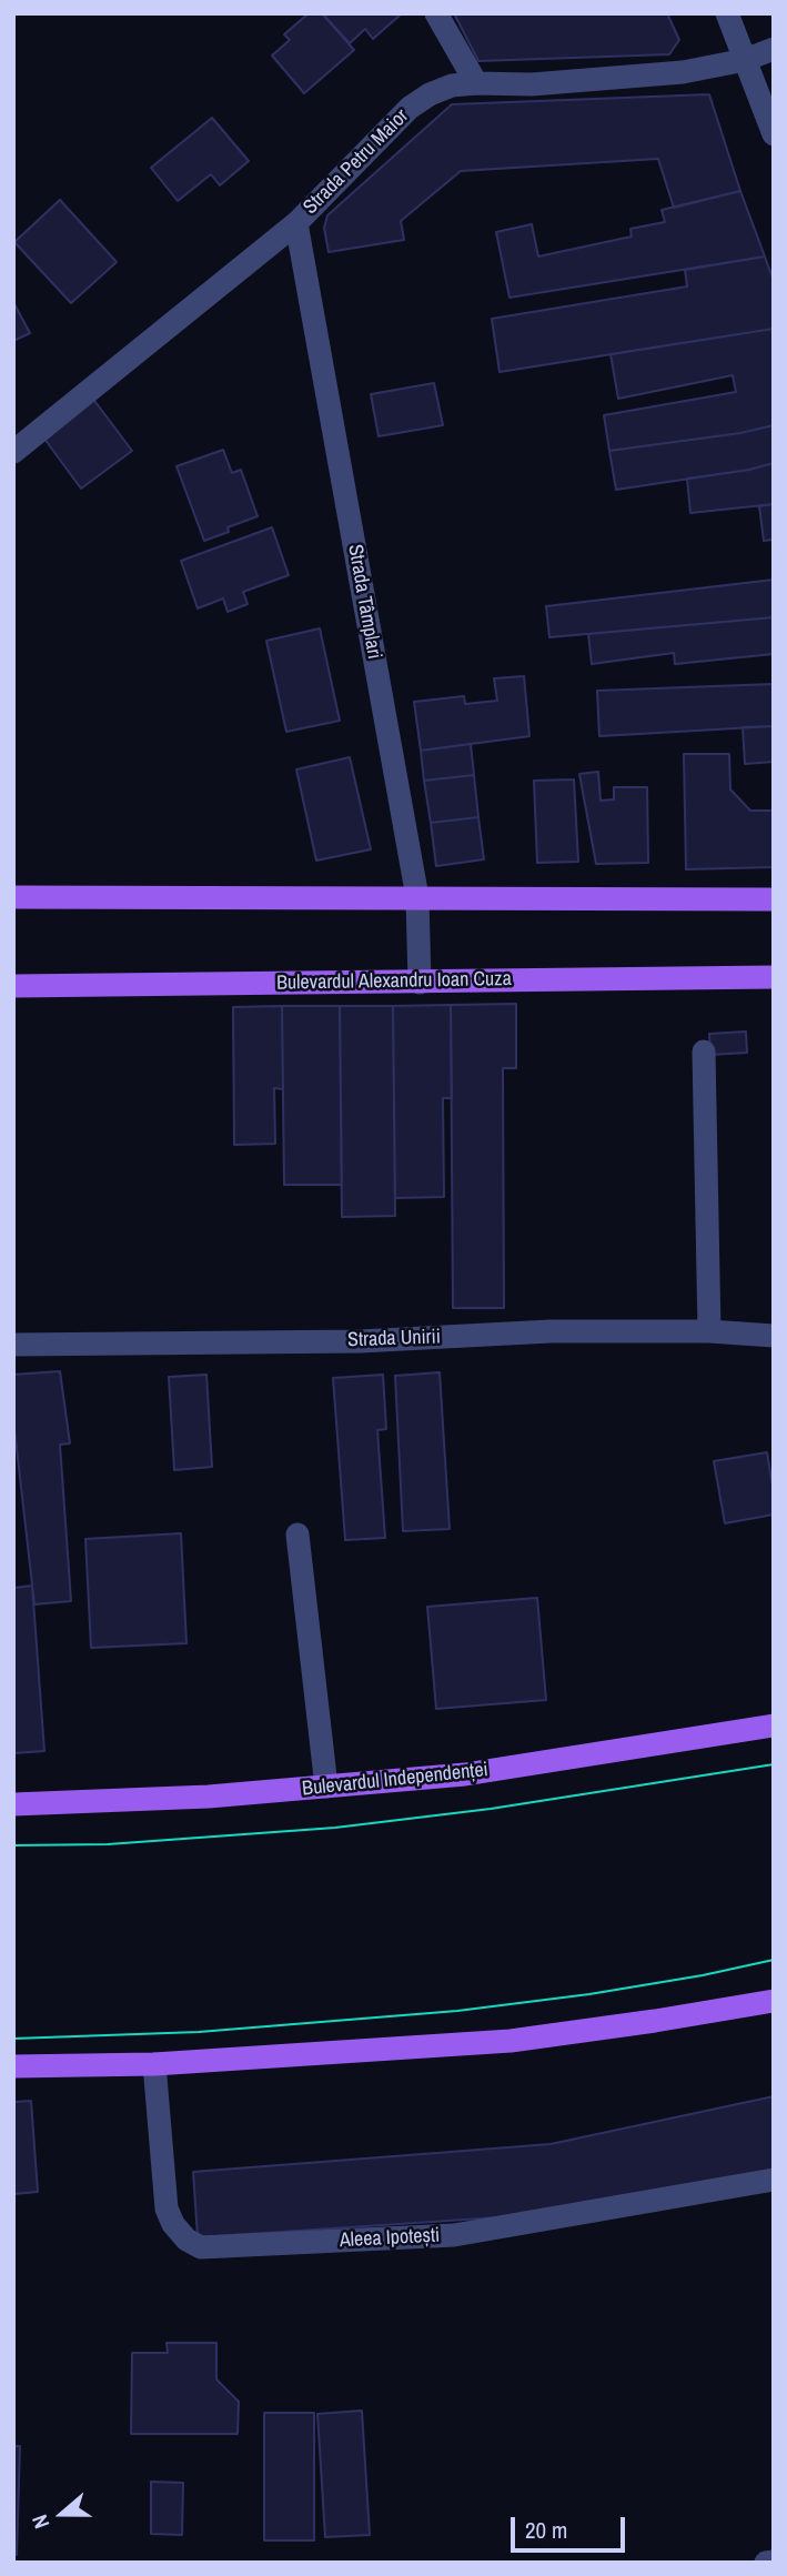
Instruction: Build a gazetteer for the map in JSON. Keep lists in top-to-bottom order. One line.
{"streets":{"main road":["Bulevardul Alexandru Ioan Cuza","Bulevardul Independenței"],"street":["Strada Petru Maior","Strada Tâmplari","Strada Unirii","Aleea Ipotești"]},"crossings":[["Strada Petru Maior","Strada Tâmplari"],["Strada Tâmplari","Bulevardul Alexandru Ioan Cuza"]],"scale_bar":"20 m","north":"left"}
